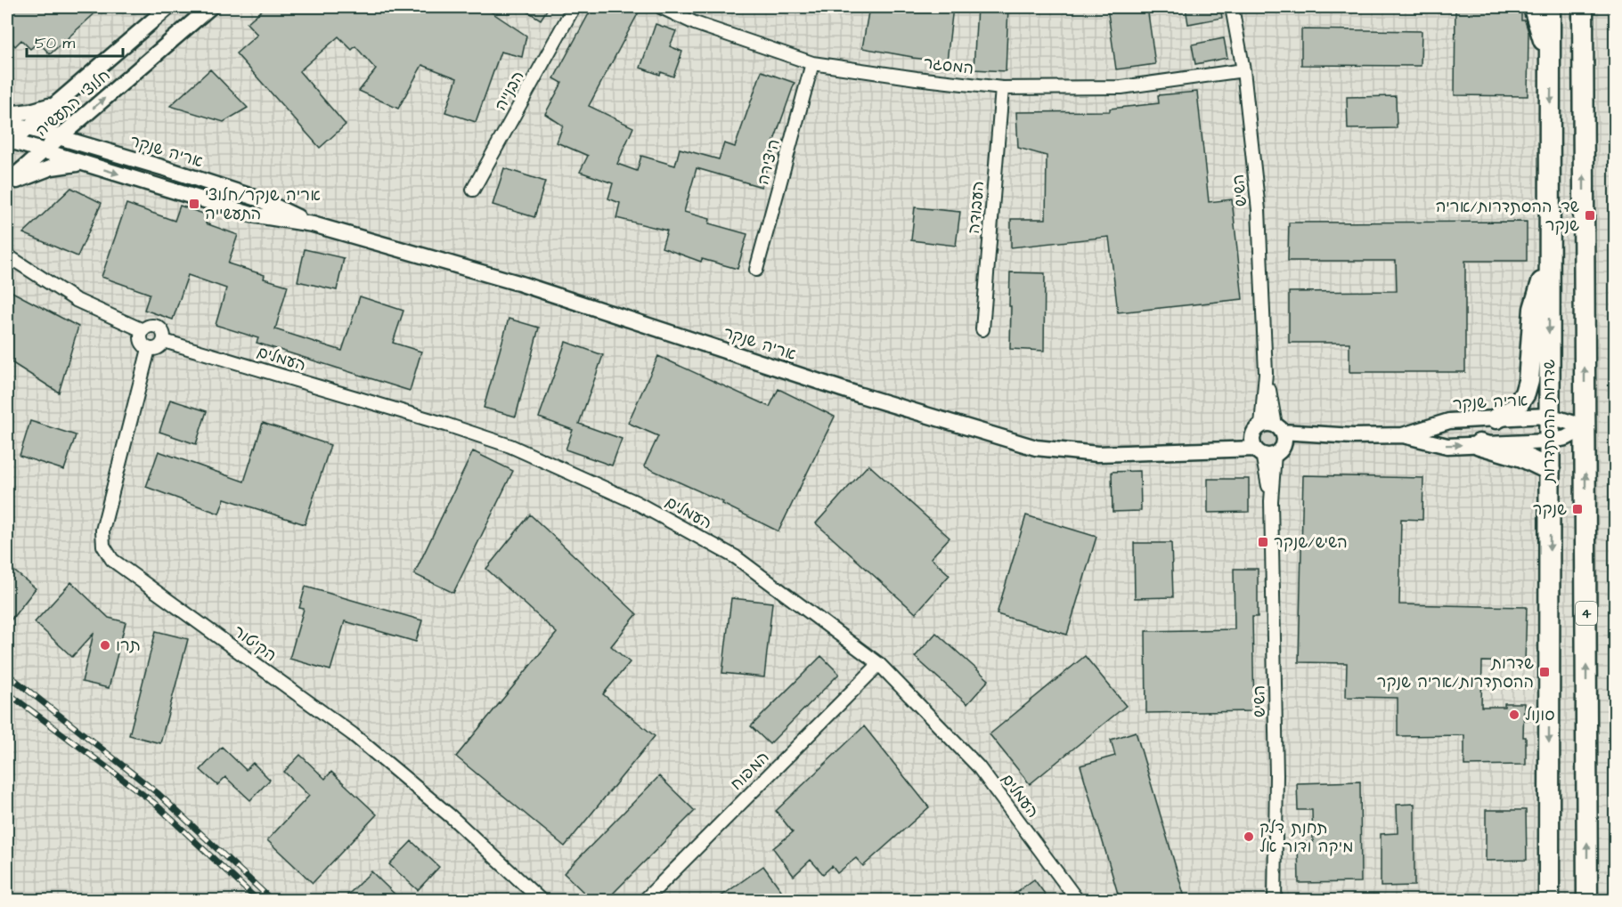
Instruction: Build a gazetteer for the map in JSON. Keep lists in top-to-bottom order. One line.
{"streets":{"highway":["שדרות ההסתדרות","4"],"street":["המסגר","הבנייה","חלוצי התעשיה","אריה שנקר","היצירה","השיש","העבודה","העמלים","הקיטור","המפוח"]},"crossings":[["המסגר","היצירה"],["המסגר","השיש"],["המסגר","העבודה"],["חלוצי התעשיה","אריה שנקר"],["אריה שנקר","השיש"],["אריה שנקר","שדרות ההסתדרות"],["אריה שנקר","4"],["העמלים","הקיטור"],["העמלים","המפוח"]],"places":{"transit":["אריה שנקר/חלוצי התעשייה","שד. ההסתדרות/אריה שנקר","שנקר","השיש/שנקר","שדרות ההסתדרות/אריה שנקר"],"other":["תרו","סונול","תחנת דלק מיקה ודור אל"]},"scale_bar":"50 m"}
